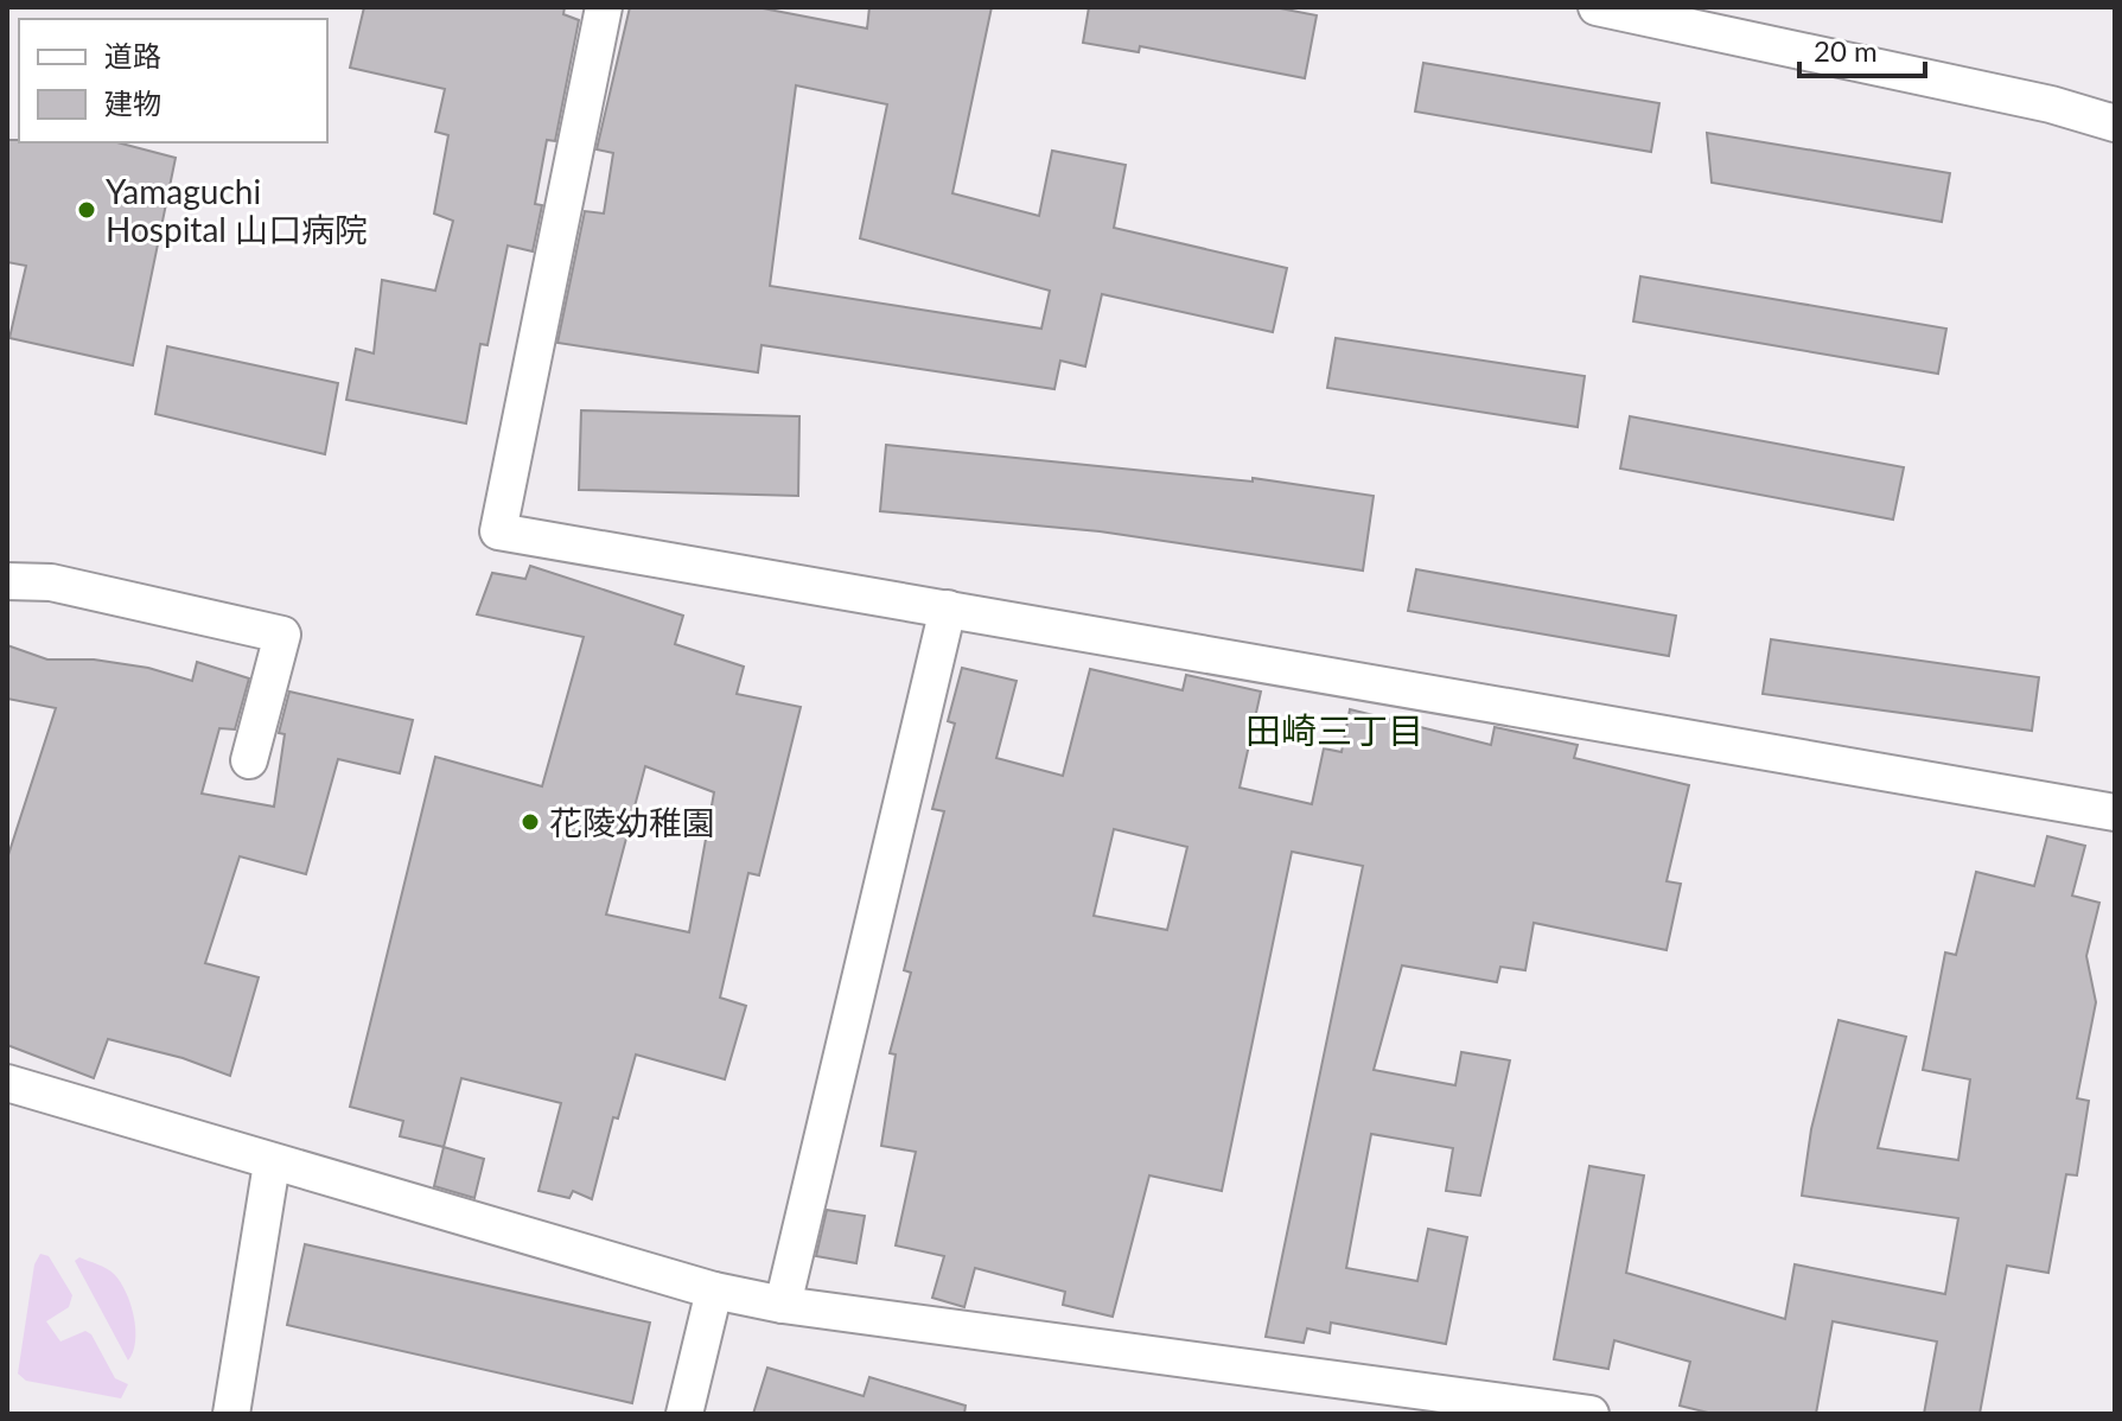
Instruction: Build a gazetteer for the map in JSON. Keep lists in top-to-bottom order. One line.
{"districts":["田崎三丁目"],"places":["Yamaguchi Hospital 山口病院","花陵幼稚園"],"legend":["道路","建物"],"scale_bar":"20 m"}
